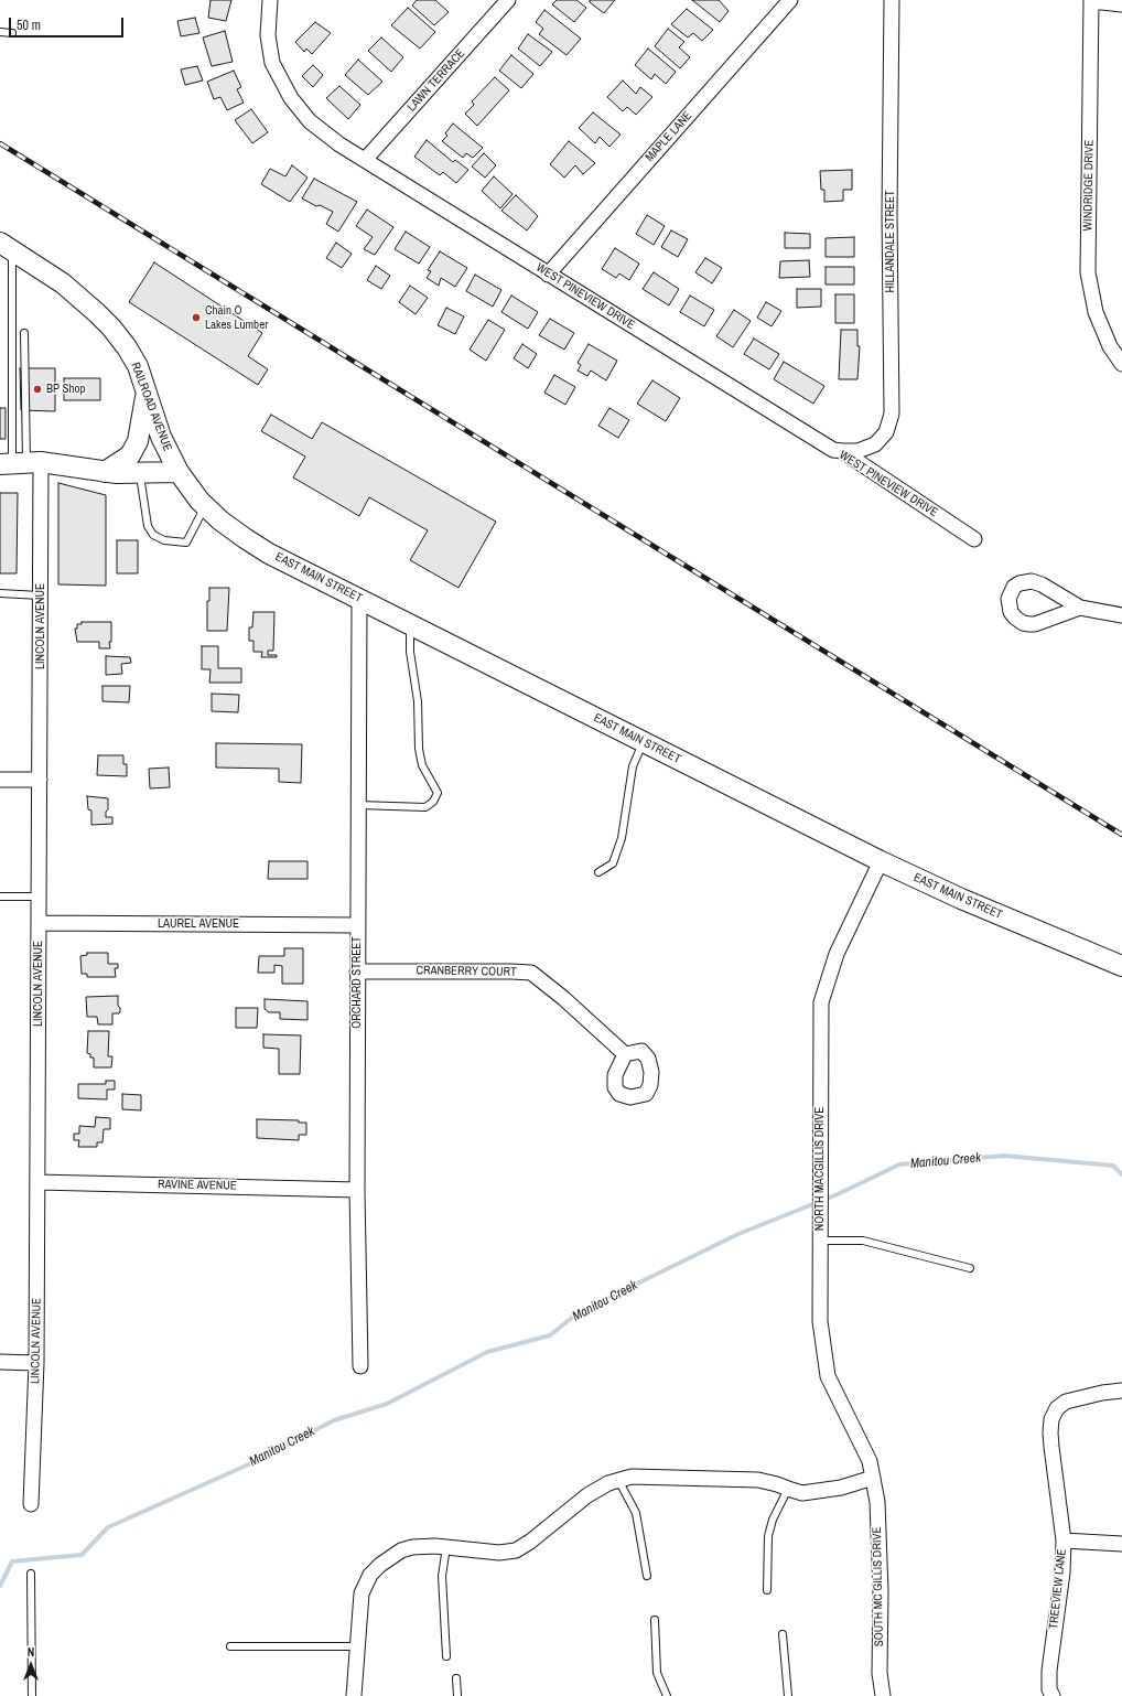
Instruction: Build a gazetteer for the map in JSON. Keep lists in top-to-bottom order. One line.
{"streets":{"main road":["RAILROAD AVENUE","EAST MAIN STREET"],"street":["LAWN TERRACE","MAPLE LANE","WINDRIDGE DRIVE","HILLANDALE STREET","WEST PINEVIEW DRIVE","LINCOLN AVENUE","LAUREL AVENUE","CRANBERRY COURT","ORCHARD STREET","NORTH MACGILLIS DRIVE","RAVINE AVENUE","SOUTH MC GILLIS DRIVE","TREEVIEW LANE"]},"crossings":[["LAWN TERRACE","WEST PINEVIEW DRIVE"],["MAPLE LANE","WEST PINEVIEW DRIVE"],["HILLANDALE STREET","WEST PINEVIEW DRIVE"],["RAILROAD AVENUE","EAST MAIN STREET"],["EAST MAIN STREET","ORCHARD STREET"],["EAST MAIN STREET","NORTH MACGILLIS DRIVE"],["LINCOLN AVENUE","LAUREL AVENUE"],["LINCOLN AVENUE","RAVINE AVENUE"],["LAUREL AVENUE","ORCHARD STREET"],["CRANBERRY COURT","ORCHARD STREET"],["ORCHARD STREET","RAVINE AVENUE"],["NORTH MACGILLIS DRIVE","SOUTH MC GILLIS DRIVE"]],"water":["Manitou Creek"],"places":["Chain O Lakes Lumber","BP Shop"],"scale_bar":"50 m","north":"top"}
